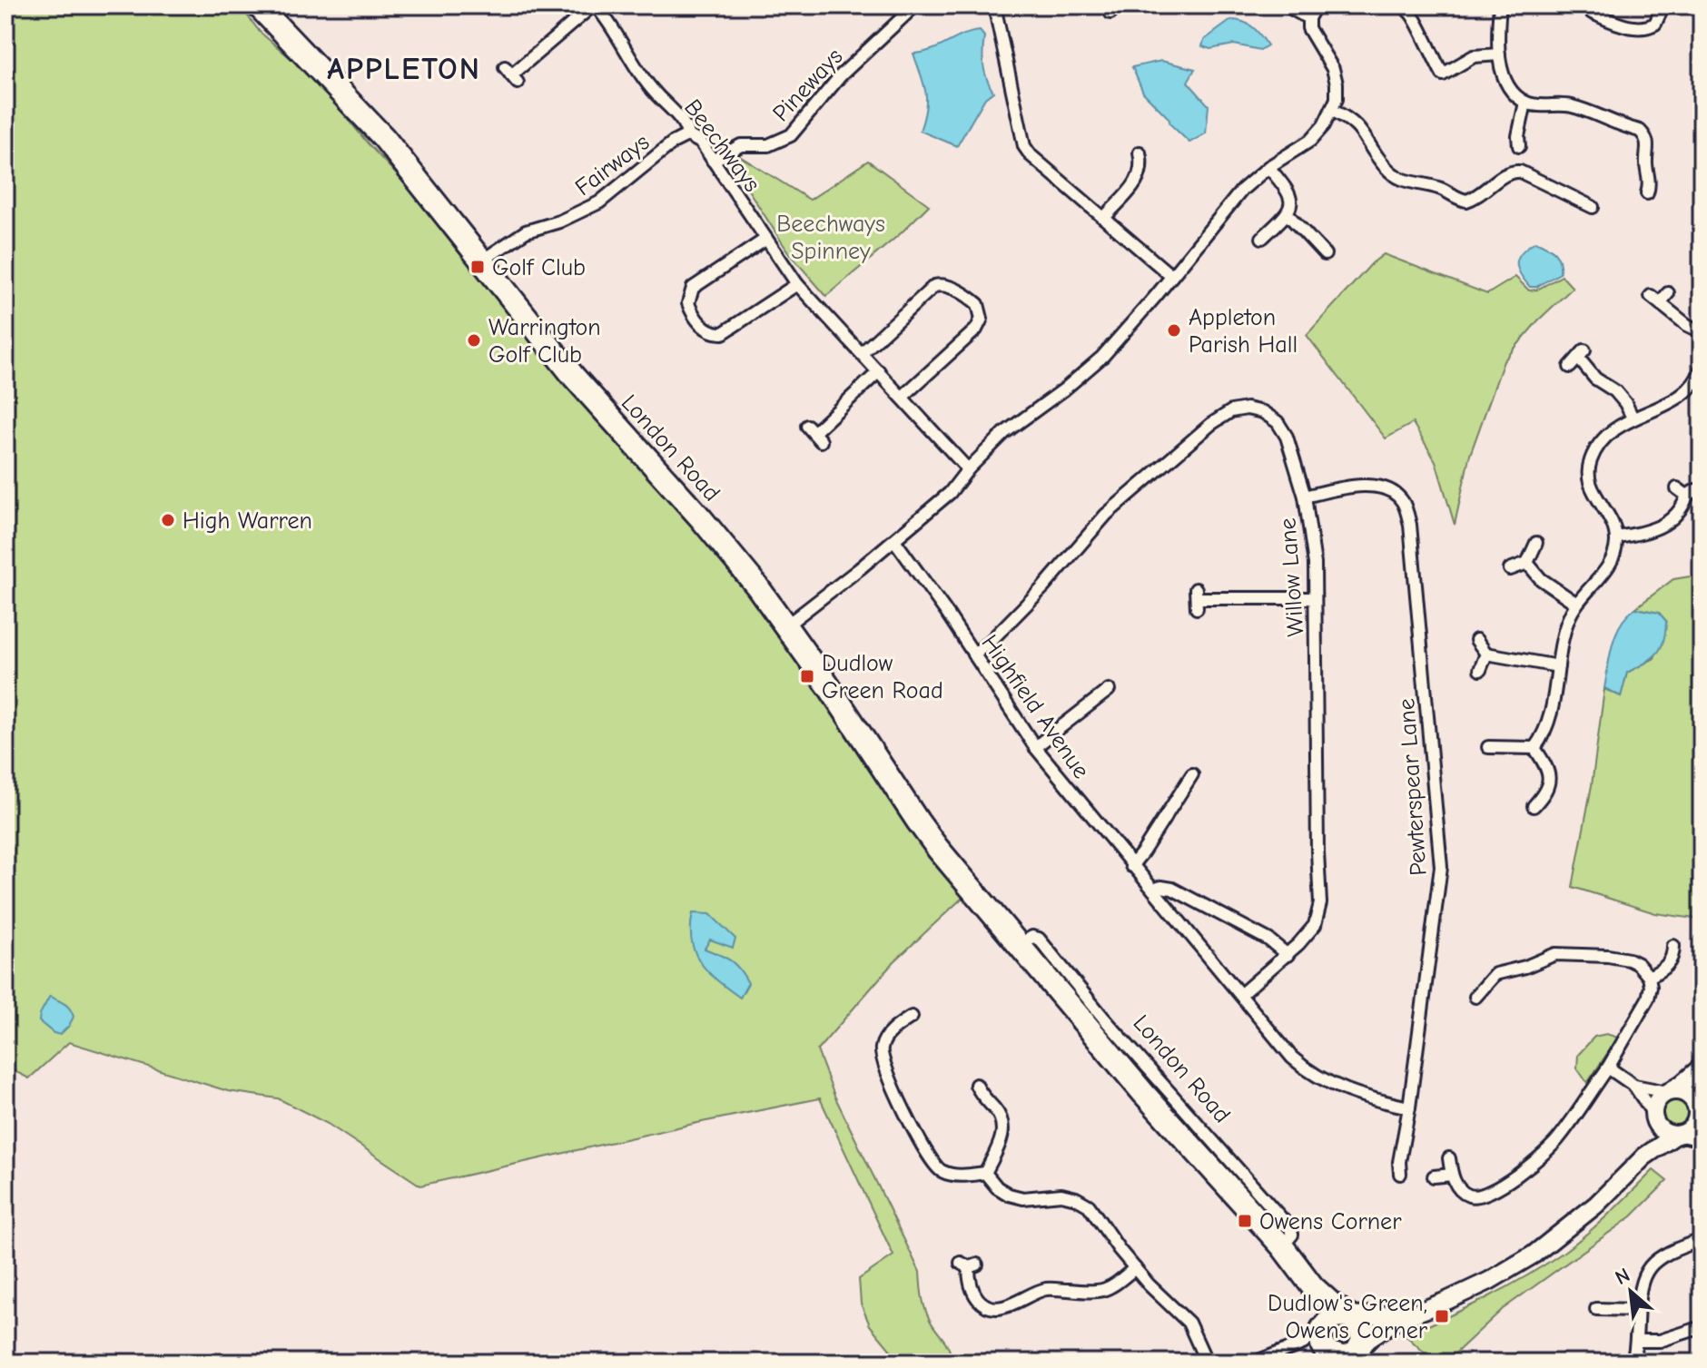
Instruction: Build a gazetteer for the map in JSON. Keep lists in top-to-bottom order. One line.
{"streets":{"highway":["London Road"],"street":["Pineways","Beechways","Fairways","Willow Lane","Highfield Avenue","Pewterspear Lane"]},"crossings":[["Pineways","Beechways"],["Beechways","Fairways"],["Fairways","London Road"],["Willow Lane","Highfield Avenue"],["Willow Lane","Pewterspear Lane"],["Highfield Avenue","Pewterspear Lane"]],"districts":["APPLETON"],"parks":["Beechways Spinney"],"places":{"transit":["Golf Club","Dudlow Green Road","Owens Corner","Dudlow's Green, Owens Corner"],"other":["Appleton Parish Hall","Warrington Golf Club","High Warren"]},"north":"top left"}
